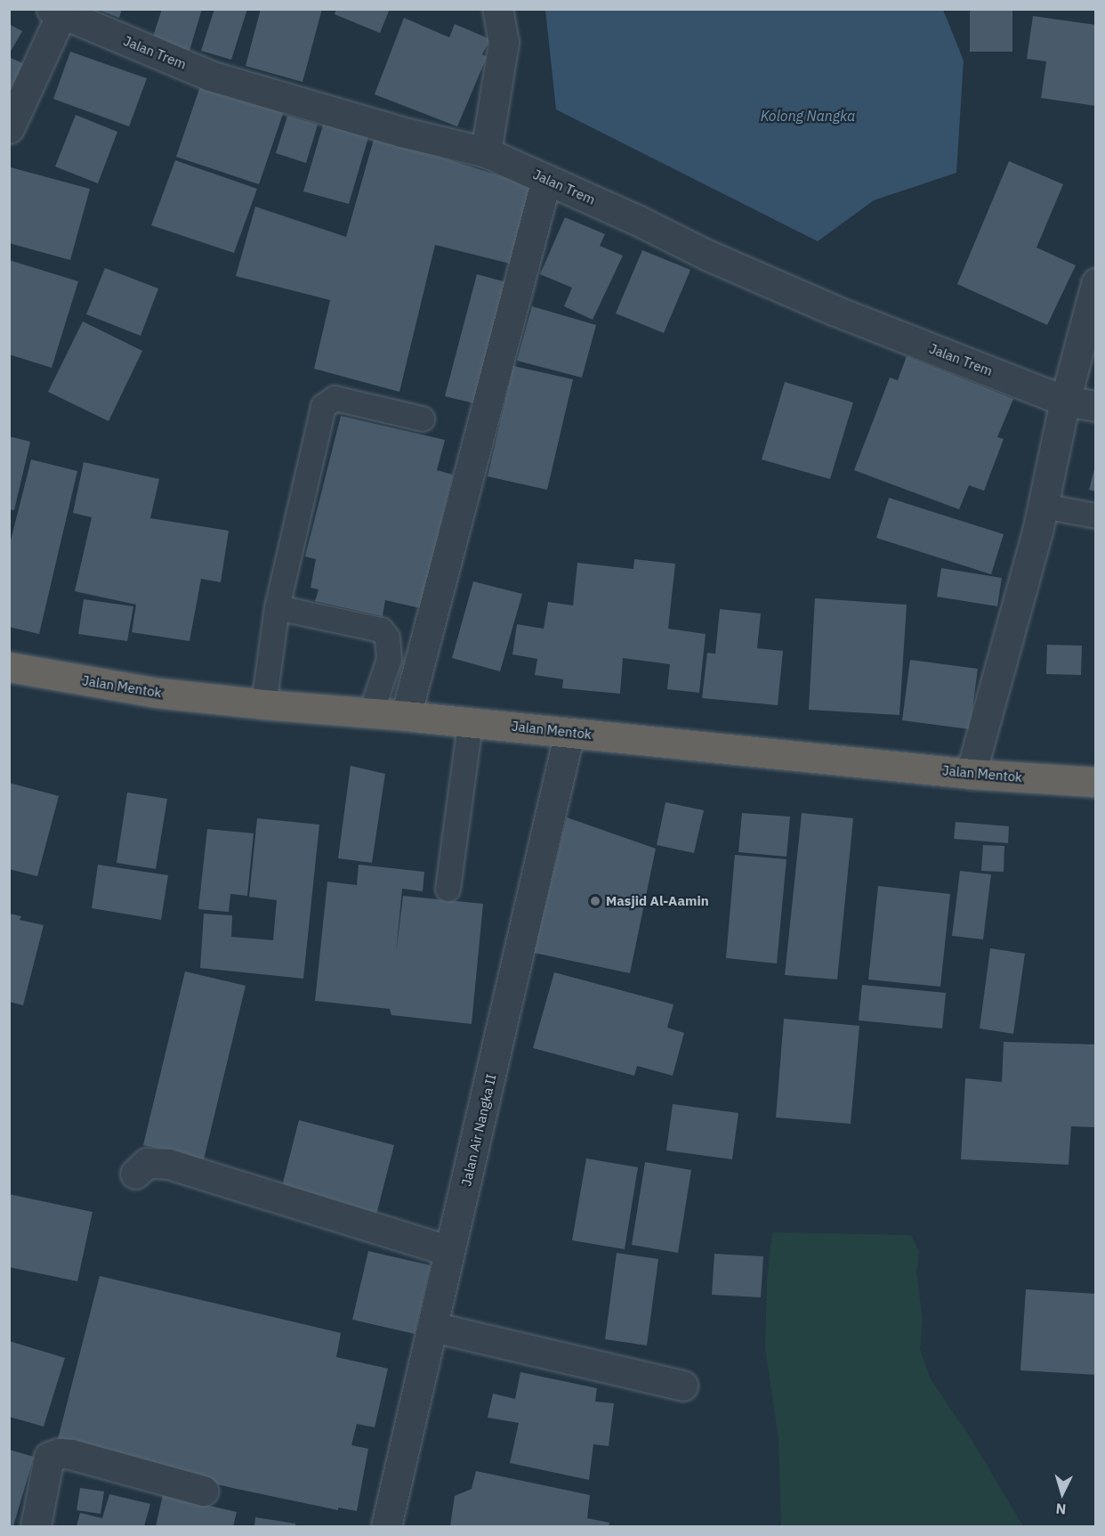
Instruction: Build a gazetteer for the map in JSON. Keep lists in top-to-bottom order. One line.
{"streets":{"highway":["Jalan Mentok"],"street":["Jalan Trem","Jalan Air Nangka II"]},"crossings":[["Jalan Mentok","Jalan Air Nangka II"]],"water":["Kolong Nangka"],"places":["Masjid Al-Aamin"],"north":"bottom"}
